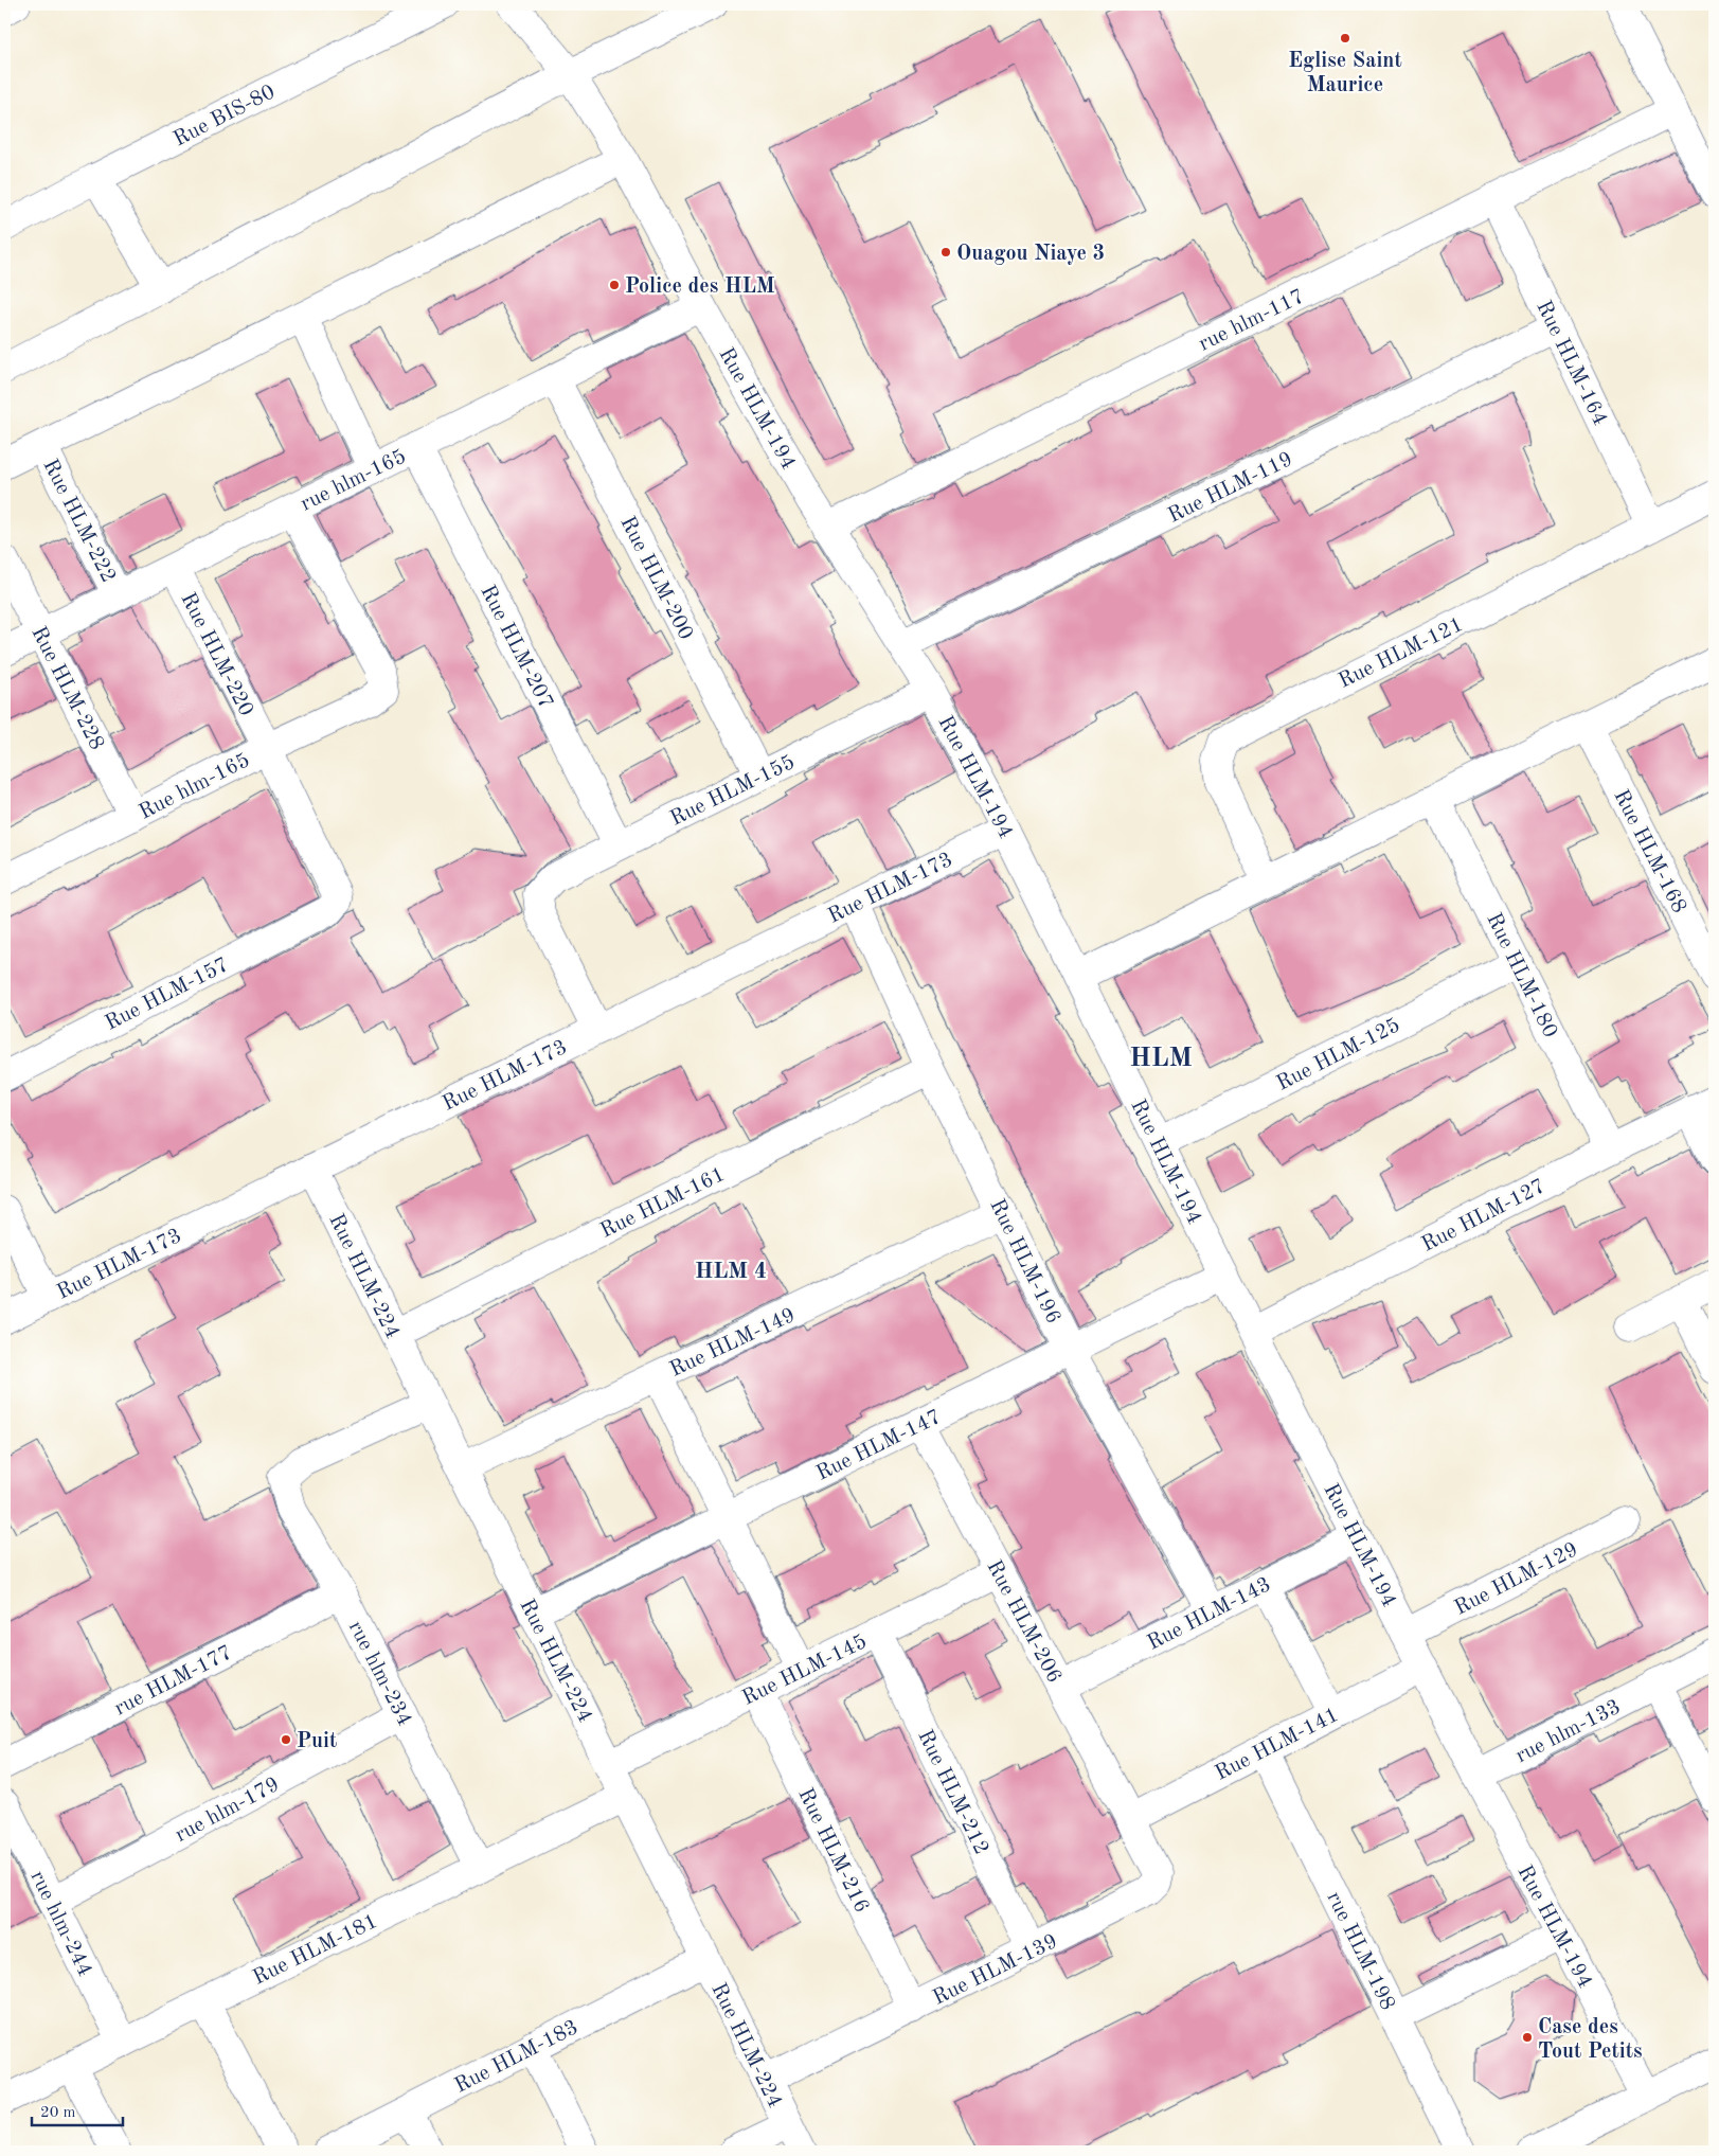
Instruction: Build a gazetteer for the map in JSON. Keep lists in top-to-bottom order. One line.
{"streets":{"street":["Rue BIS-80","rue hlm-117","Rue HLM-164","Rue HLM-194","rue hlm-165","Rue HLM-119","Rue HLM-222","Rue HLM-200","Rue HLM-207","Rue HLM-121","Rue HLM-220","Rue HLM-228","Rue hlm-165","Rue HLM-155","Rue HLM-168","Rue HLM-173","Rue HLM-180","Rue HLM-157","Rue HLM-125","Rue HLM-161","Rue HLM-127","Rue HLM-196","Rue HLM-224","Rue HLM-149","Rue HLM-147","Rue HLM-129","Rue HLM-143","Rue HLM-206","Rue HLM-145","rue hlm-234","rue HLM-177","rue hlm-133","Rue HLM-141","Rue HLM-212","rue hlm-179","Rue HLM-216","rue hlm-244","Rue HLM-181","rue HLM-198","Rue HLM-139","Rue HLM-183"]},"crossings":[["rue hlm-117","Rue HLM-164"],["rue hlm-117","Rue HLM-194"],["Rue HLM-164","Rue HLM-119"],["Rue HLM-164","Rue HLM-121"],["Rue HLM-194","rue hlm-165"],["Rue HLM-194","Rue HLM-119"],["Rue HLM-194","Rue HLM-155"],["Rue HLM-194","Rue HLM-173"],["Rue HLM-194","Rue HLM-125"],["Rue HLM-194","Rue HLM-127"],["Rue HLM-194","Rue HLM-147"],["Rue HLM-194","Rue HLM-129"],["Rue HLM-194","Rue HLM-143"],["Rue HLM-194","rue hlm-133"],["Rue HLM-194","Rue HLM-141"],["rue hlm-165","Rue HLM-222"],["rue hlm-165","Rue HLM-200"],["rue hlm-165","Rue HLM-207"],["rue hlm-165","Rue HLM-220"],["rue hlm-165","Rue HLM-228"],["rue hlm-165","Rue hlm-165"],["Rue HLM-200","Rue HLM-155"],["Rue HLM-207","Rue HLM-155"],["Rue HLM-220","Rue hlm-165"],["Rue HLM-220","Rue HLM-157"],["Rue HLM-228","Rue hlm-165"],["Rue HLM-155","Rue HLM-173"],["Rue HLM-173","Rue HLM-196"],["Rue HLM-173","Rue HLM-224"],["Rue HLM-180","Rue HLM-125"],["Rue HLM-180","Rue HLM-127"],["Rue HLM-161","Rue HLM-196"],["Rue HLM-161","Rue HLM-224"],["Rue HLM-196","Rue HLM-149"],["Rue HLM-196","Rue HLM-147"],["Rue HLM-196","Rue HLM-143"],["Rue HLM-224","Rue HLM-149"],["Rue HLM-224","Rue HLM-147"],["Rue HLM-224","Rue HLM-145"],["Rue HLM-224","rue hlm-234"],["Rue HLM-224","Rue HLM-181"],["Rue HLM-224","Rue HLM-139"],["Rue HLM-224","Rue HLM-183"],["Rue HLM-147","Rue HLM-206"],["Rue HLM-143","Rue HLM-206"],["Rue HLM-206","Rue HLM-145"],["Rue HLM-206","Rue HLM-141"],["Rue HLM-206","Rue HLM-139"],["Rue HLM-145","Rue HLM-212"],["Rue HLM-145","Rue HLM-216"],["rue hlm-234","rue HLM-177"],["rue hlm-234","rue hlm-179"],["rue hlm-234","Rue HLM-181"],["Rue HLM-141","rue HLM-198"],["Rue HLM-141","Rue HLM-139"],["Rue HLM-212","Rue HLM-139"],["rue hlm-179","rue hlm-244"],["Rue HLM-216","Rue HLM-139"],["rue hlm-244","Rue HLM-181"]],"districts":["HLM","HLM 4"],"places":["Eglise Saint Maurice","Ouagou Niaye 3","Police des HLM","Puit","Case des Tout Petits"],"scale_bar":"20 m"}
